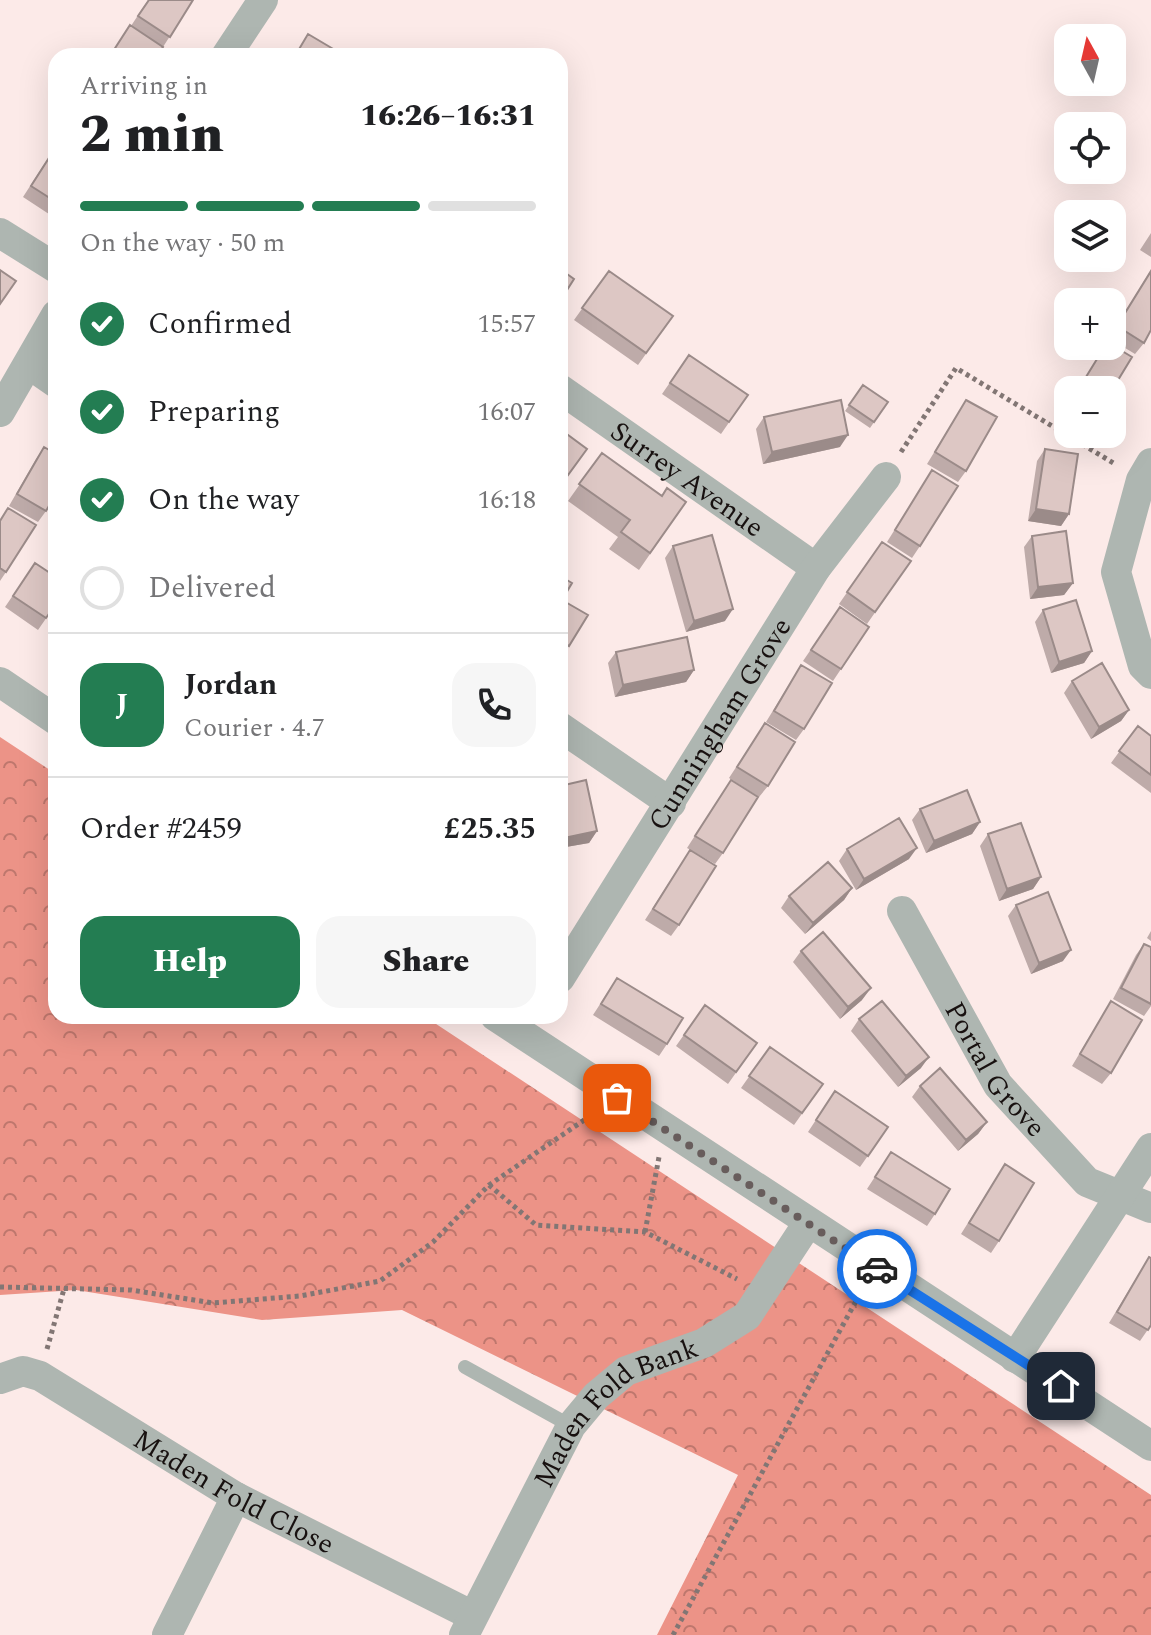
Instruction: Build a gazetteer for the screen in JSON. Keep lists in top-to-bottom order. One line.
{"streets":{"street":["Surrey Avenue","Cunningham Grove","Portal Grove","Maden Fold Bank","Maden Fold Close"]},"crossings":[["Surrey Avenue","Cunningham Grove"],["Maden Fold Bank","Maden Fold Close"]],"north":"top","page":{"map_buttons":["+","−"],"heading":["2 min","Arriving in","16:26–16:31"],"panel":["Jordan","Courier · 4.7","Order #2459","£25.35"],"bar":"On the way · 50 m","list":[["Confirmed","15:57"],["Preparing","16:07"],["On the way","16:18"],"Delivered"],"round":"J","buttons":["Help","Share"]}}
